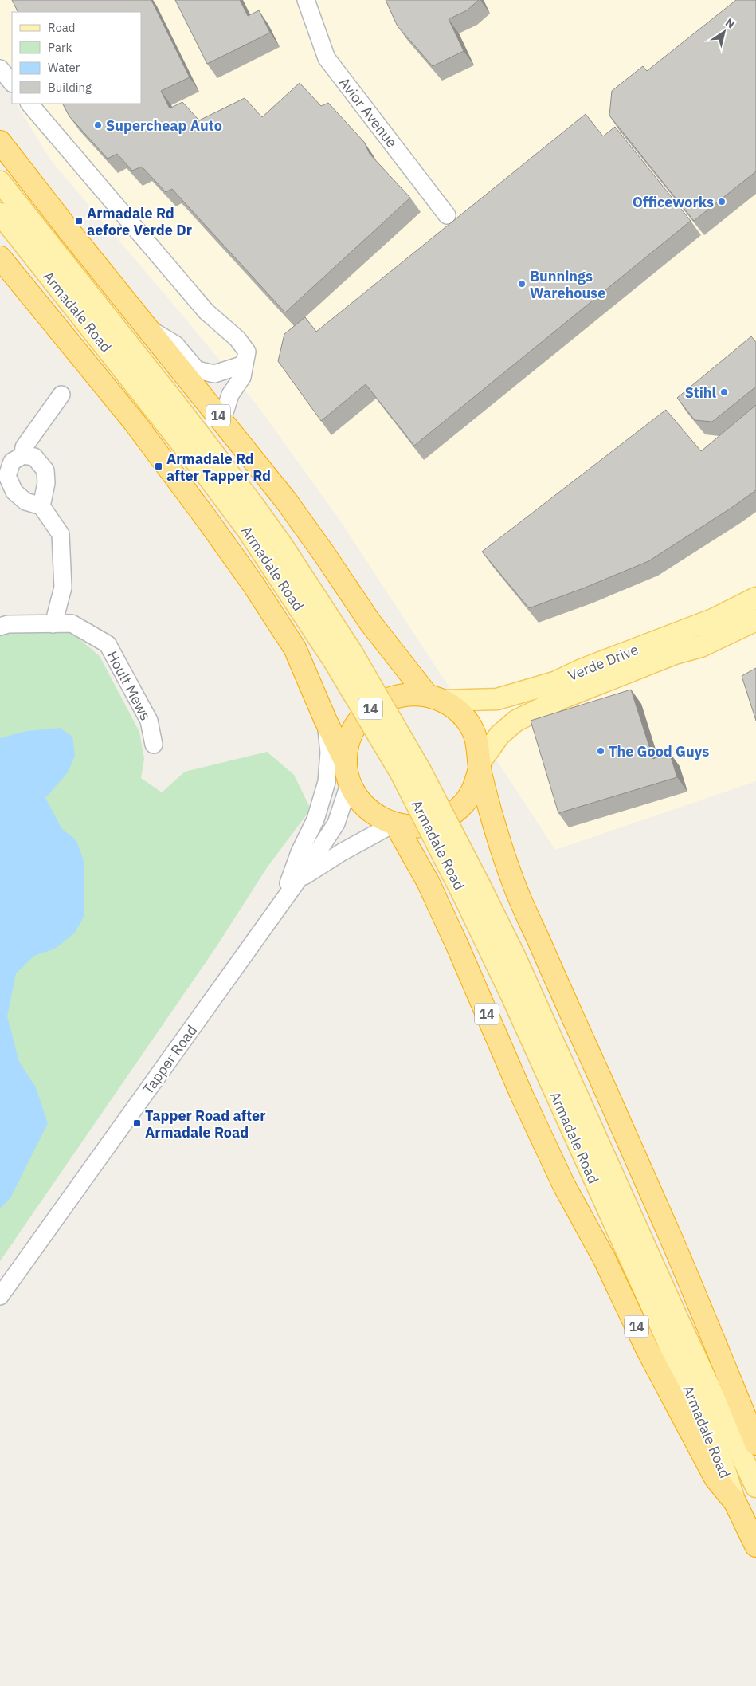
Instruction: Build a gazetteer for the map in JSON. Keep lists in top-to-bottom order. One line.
{"streets":{"highway":["Armadale Road","14"],"main road":["Verde Drive"],"street":["Avior Avenue","Hoult Mews","Tapper Road"]},"crossings":[["Armadale Road","14"],["14","Verde Drive"],["14","Tapper Road"],["Verde Drive","Tapper Road"]],"places":{"other":["Supercheap Auto","Officeworks","Bunnings Warehouse","Stihl","The Good Guys"],"transit":["Armadale Rd aefore Verde Dr","Armadale Rd after Tapper Rd","Tapper Road after Armadale Road"]},"legend":["Road","Park","Water","Building"],"north":"top right"}
